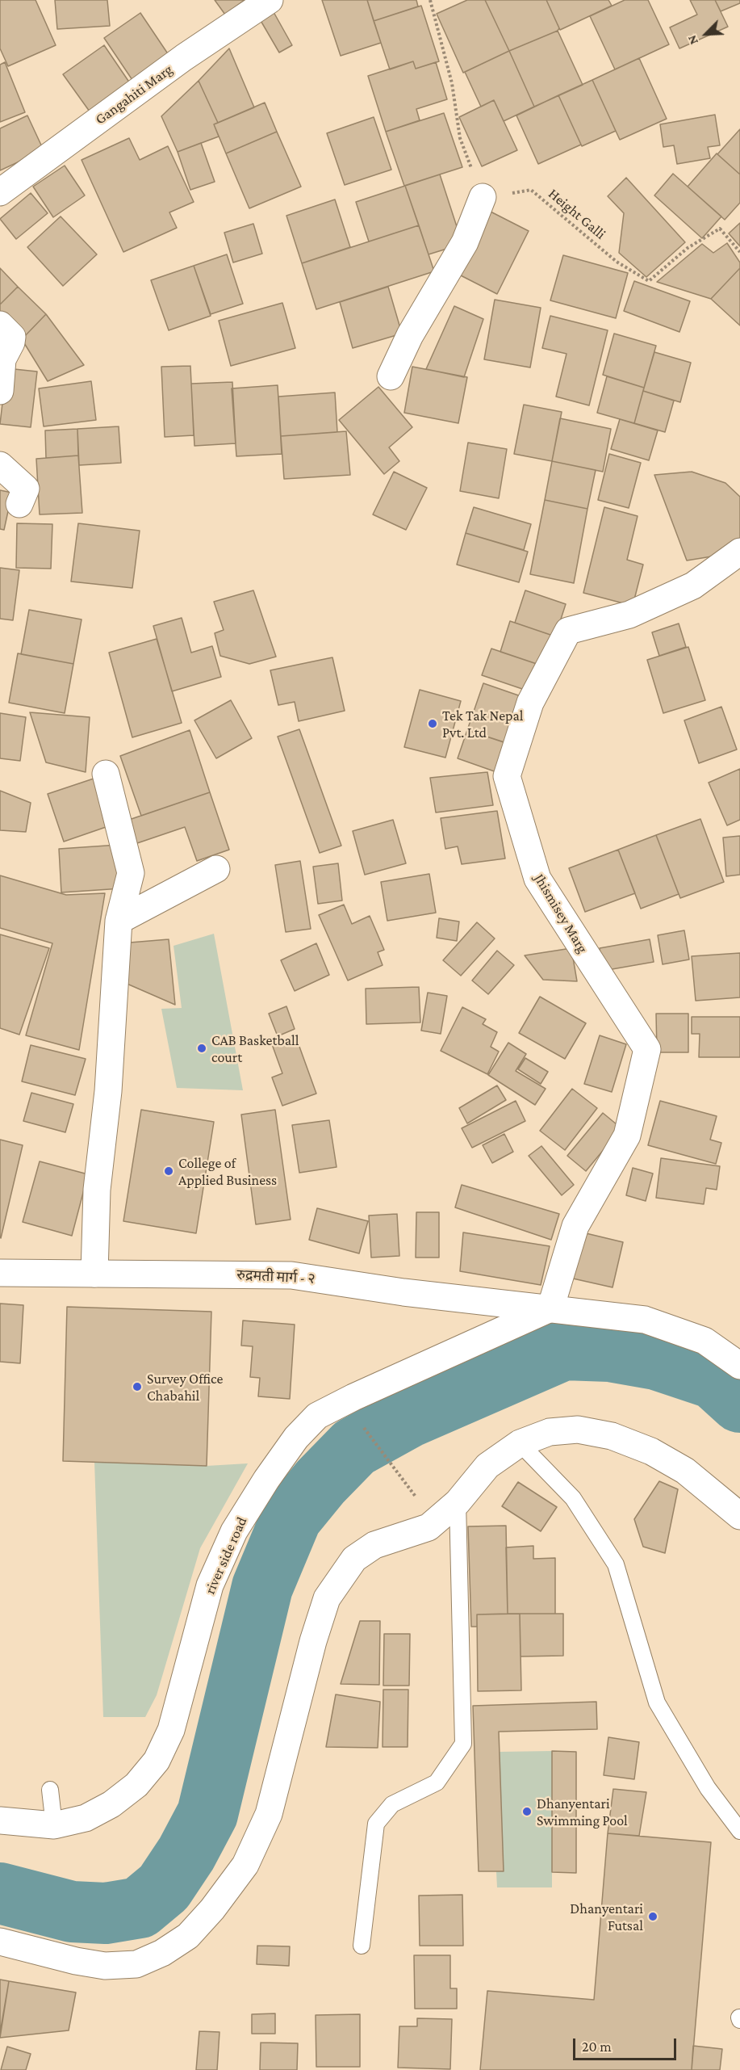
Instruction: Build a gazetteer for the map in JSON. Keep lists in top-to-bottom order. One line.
{"streets":{"street":["Gangahiti Marg","Jhismisey Marg","रुद्रमती मार्ग ‍- २","river side road"],"path":["Height Galli"]},"crossings":[["Jhismisey Marg","रुद्रमती मार्ग ‍- २"],["Jhismisey Marg","river side road"],["रुद्रमती मार्ग ‍- २","river side road"]],"places":["Tek Tak Nepal Pvt. Ltd","CAB Basketball court","College of Applied Business","Survey Office Chabahil","Dhanyentari Swimming Pool","Dhanyentari Futsal"],"scale_bar":"20 m","north":"bottom left"}
